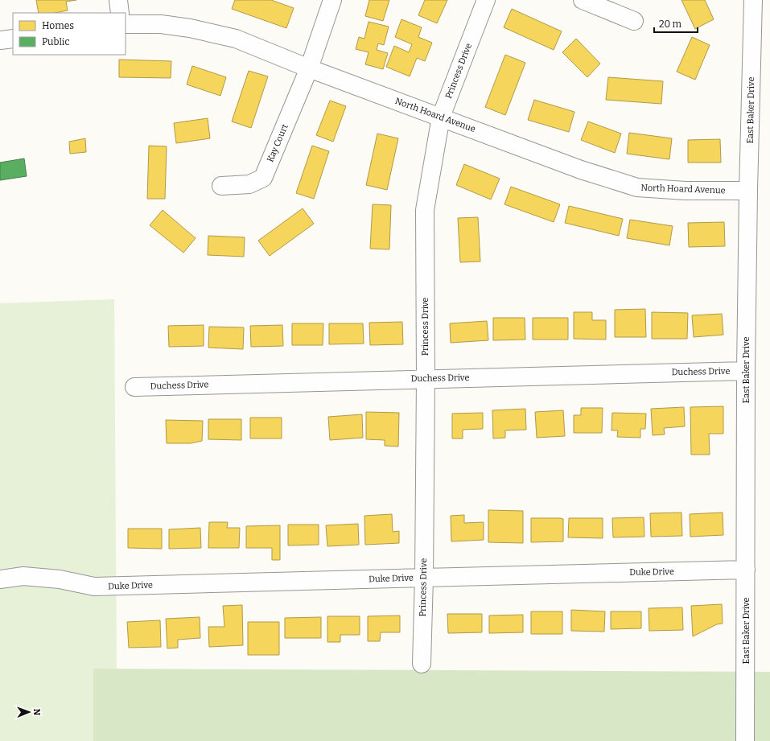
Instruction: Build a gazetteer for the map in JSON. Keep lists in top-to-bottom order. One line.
{"streets":{"street":["Princess Drive","East Baker Drive","North Hoard Avenue","Kay Court","Duchess Drive","Duke Drive"]},"crossings":[["Princess Drive","North Hoard Avenue"],["Princess Drive","Duchess Drive"],["Princess Drive","Duke Drive"],["East Baker Drive","North Hoard Avenue"],["East Baker Drive","Duchess Drive"],["East Baker Drive","Duke Drive"],["North Hoard Avenue","Kay Court"]],"legend":["Homes","Public"],"scale_bar":"20 m","north":"right"}
